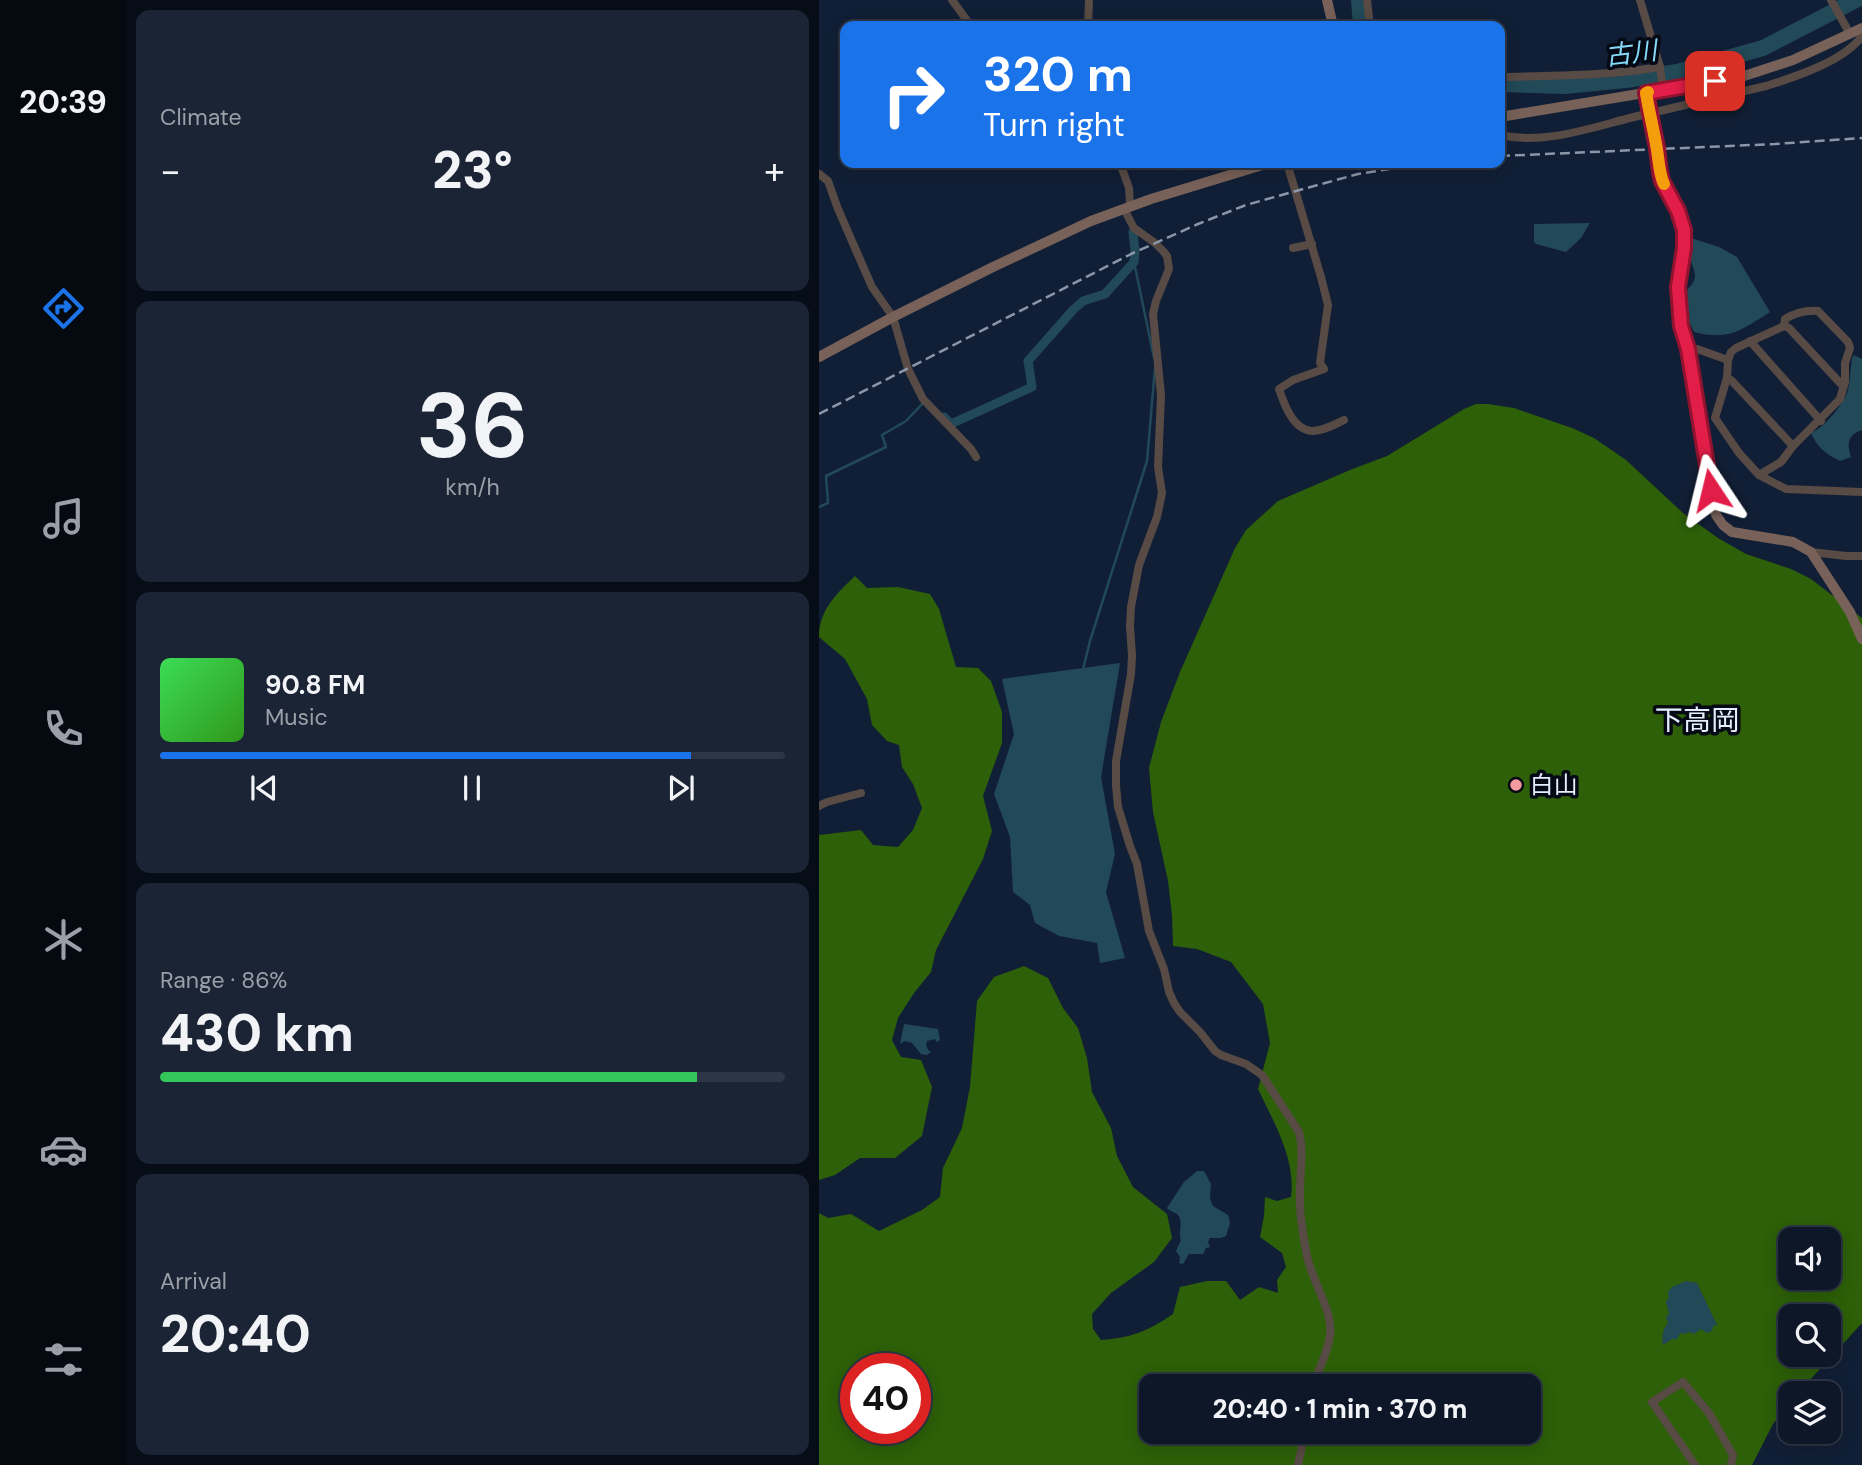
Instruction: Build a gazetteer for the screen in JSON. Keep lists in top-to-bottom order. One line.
{"districts":["下高岡"],"water":["古川"],"places":["白山"],"page":{"tabs":"20:39","tile":["Climate",["36","km/h"],["Range · 86%","430 km"],["Arrival","20:40"]],"turn":["320 m","Turn right"],"heat":["−","23°","+"],"song":["90.8 FM","Music"],"limit":"40","trip":"20:40 · 1 min · 370 m"}}
